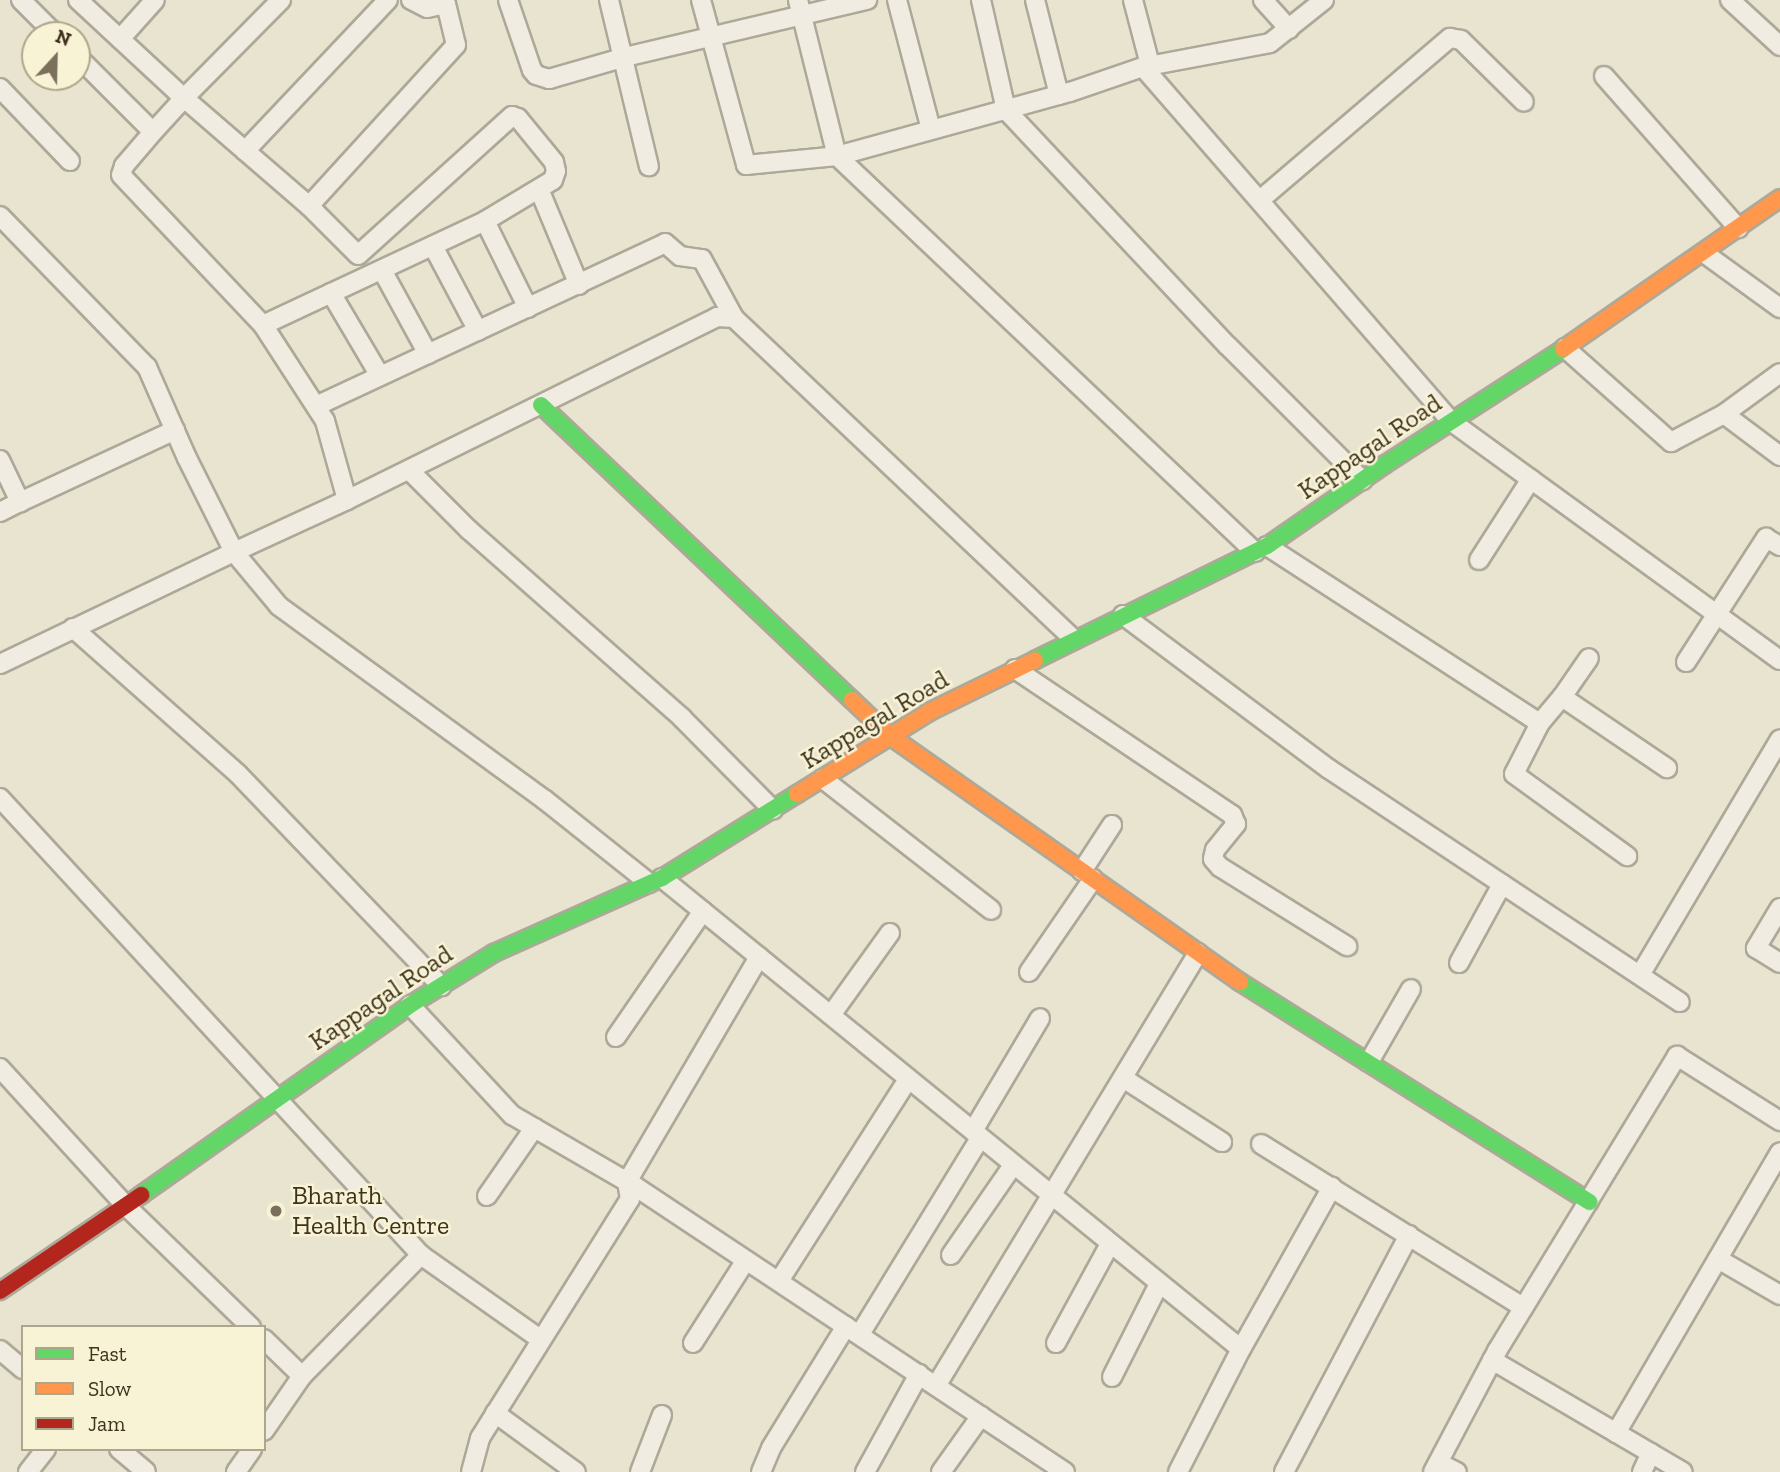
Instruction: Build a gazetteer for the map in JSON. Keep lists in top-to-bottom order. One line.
{"streets":{"main road":["Kappagal Road"]},"places":["Bharath Health Centre"],"legend":["Fast","Slow","Jam"],"north":"top"}
